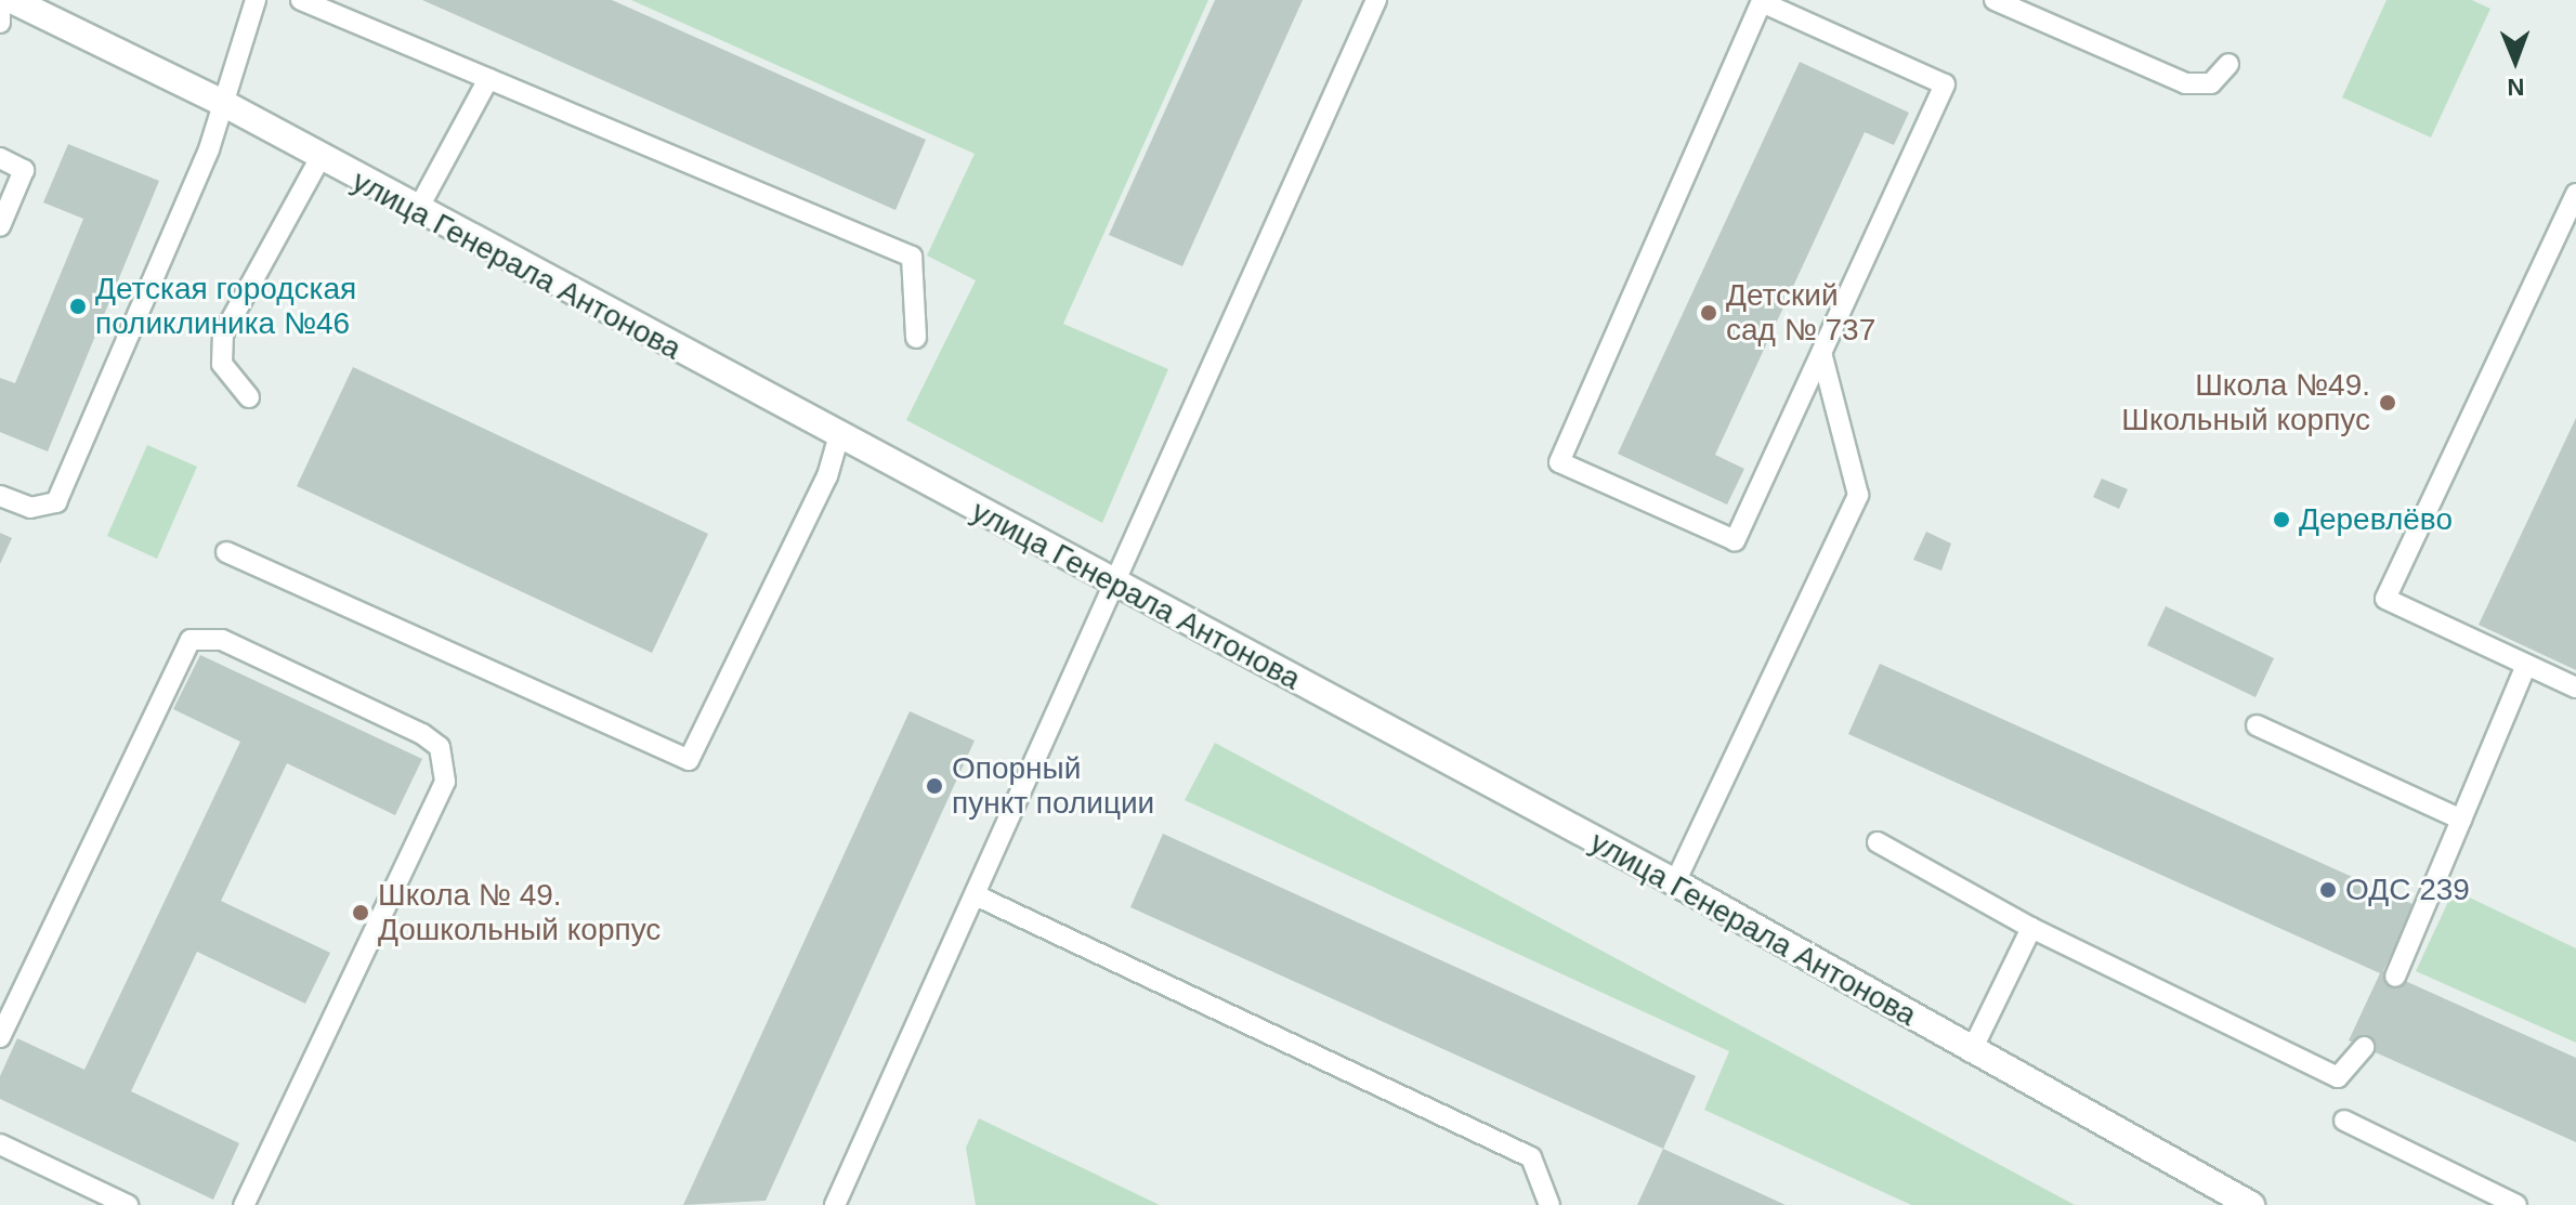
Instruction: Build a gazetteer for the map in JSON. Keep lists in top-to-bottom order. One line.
{"streets":{"street":["улица Генерала Антонова"]},"places":["Детская городская поликлиника №46","Детский сад № 737","Школа №49. Школьный корпус","Деревлёво","Опорный пункт полиции","ОДС 239","Школа № 49. Дошкольный корпус"],"north":"bottom"}
